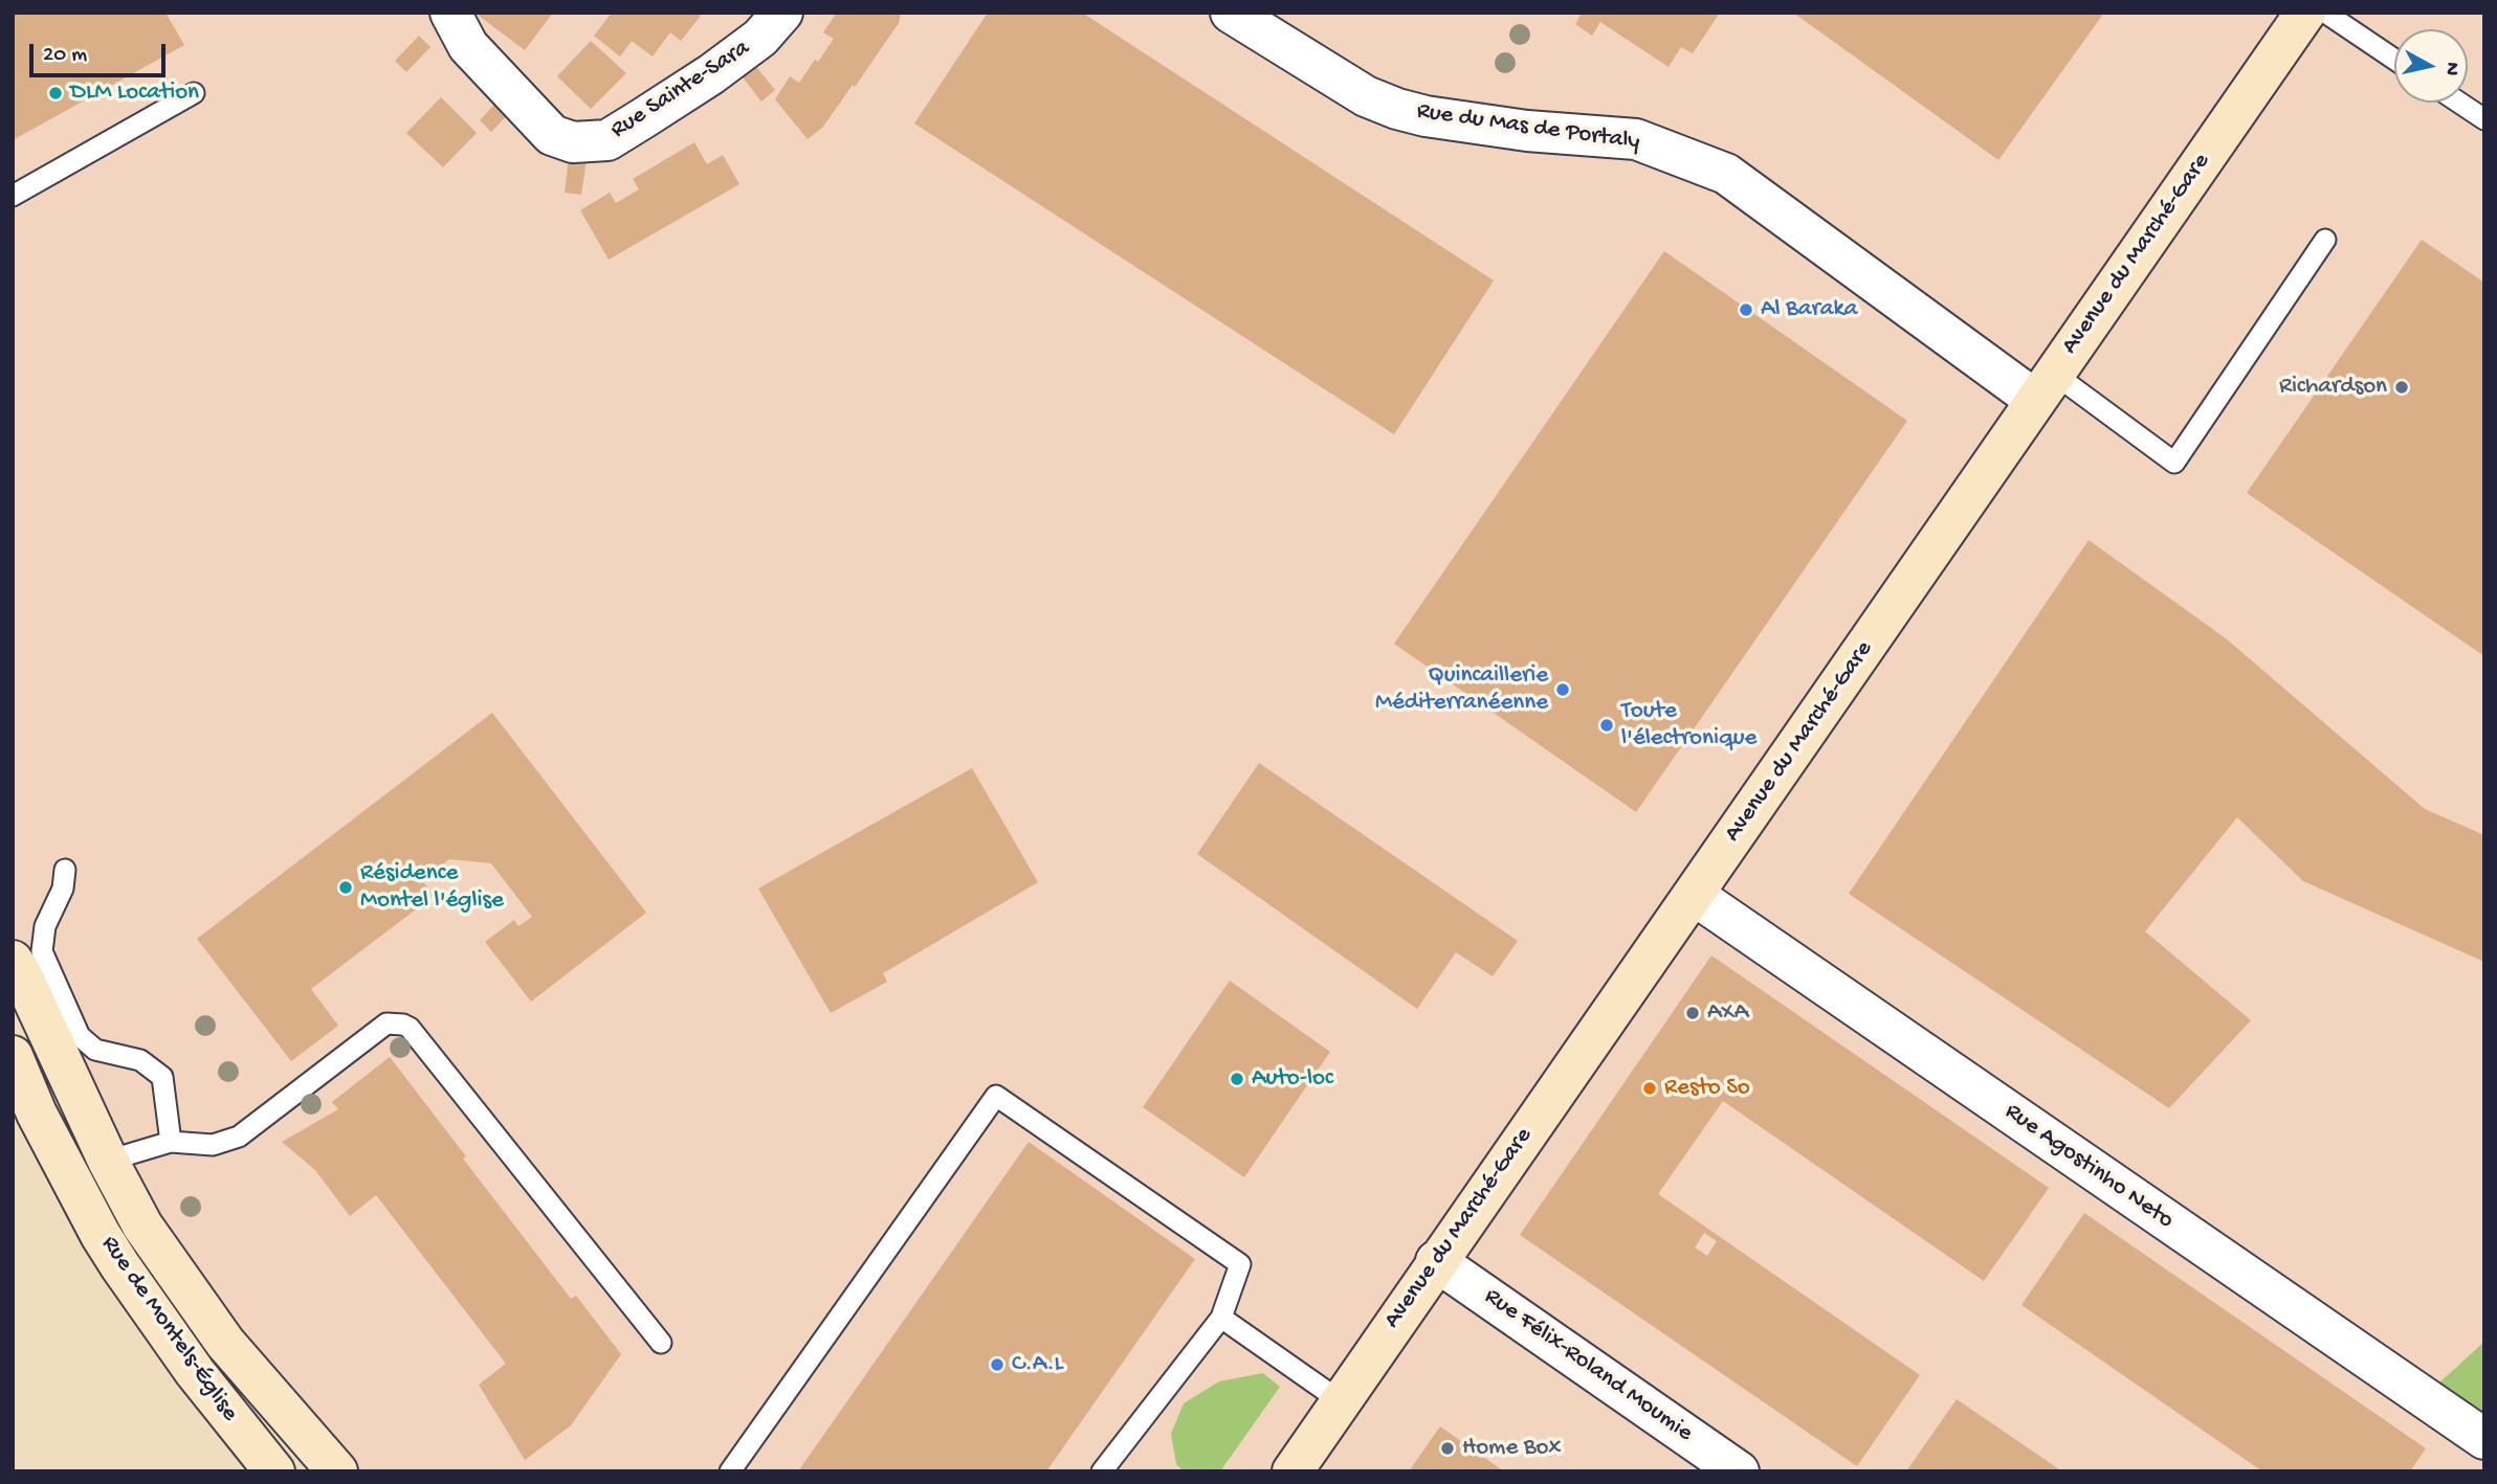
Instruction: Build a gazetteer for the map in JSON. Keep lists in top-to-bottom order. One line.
{"streets":{"street":["Rue Sainte-Sara","Rue du Mas de Portaly","Avenue du Marché-Gare","Rue Agostinho Neto","Rue de Montels-Église","Rue Félix-Roland Moumie"]},"crossings":[["Rue du Mas de Portaly","Avenue du Marché-Gare"],["Avenue du Marché-Gare","Rue Agostinho Neto"],["Avenue du Marché-Gare","Rue Félix-Roland Moumie"]],"places":["DLM Location","Al Baraka","Richardson","Quincaillerie Méditerranéenne","Toute l'électronique","Résidence Montel l'église","AXA","Auto-loc","Resto So","C.A.L","Home Box"],"scale_bar":"20 m","north":"right"}
